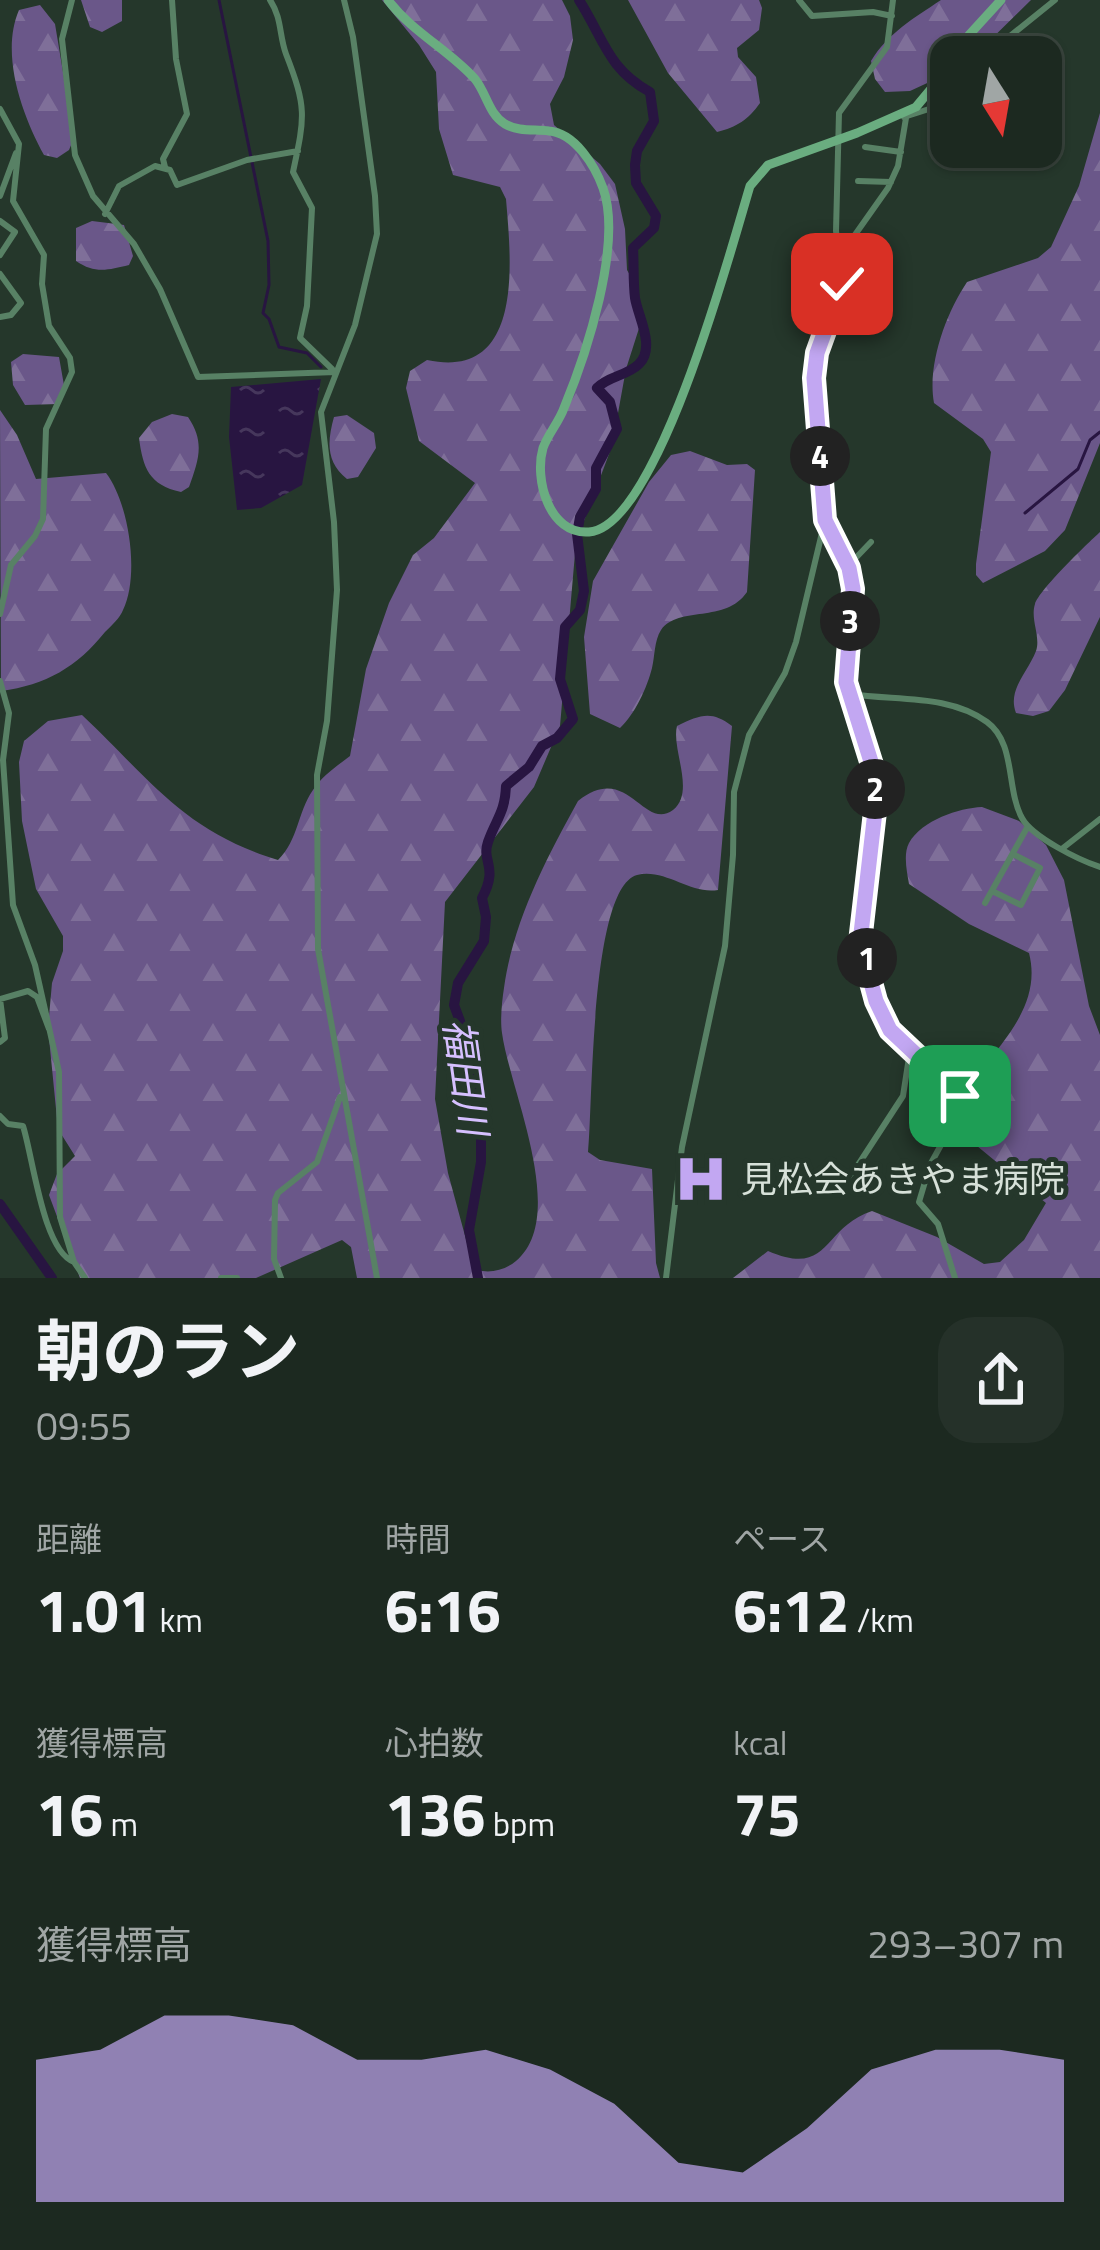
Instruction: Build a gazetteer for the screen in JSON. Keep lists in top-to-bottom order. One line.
{"water":["福田川"],"places":{"hospital":["見松会あきやま病院"]},"north":"bottom","page":{"pins":["4","3","2","1"],"heading":["朝のラン","09:55"],"stats":[["距離","1.01 km"],["時間","6:16"],["ペース","6:12 /km"],["獲得標高","16 m"],["心拍数","136 bpm"],["kcal","75"]],"chart":["獲得標高","293–307 m"]}}
